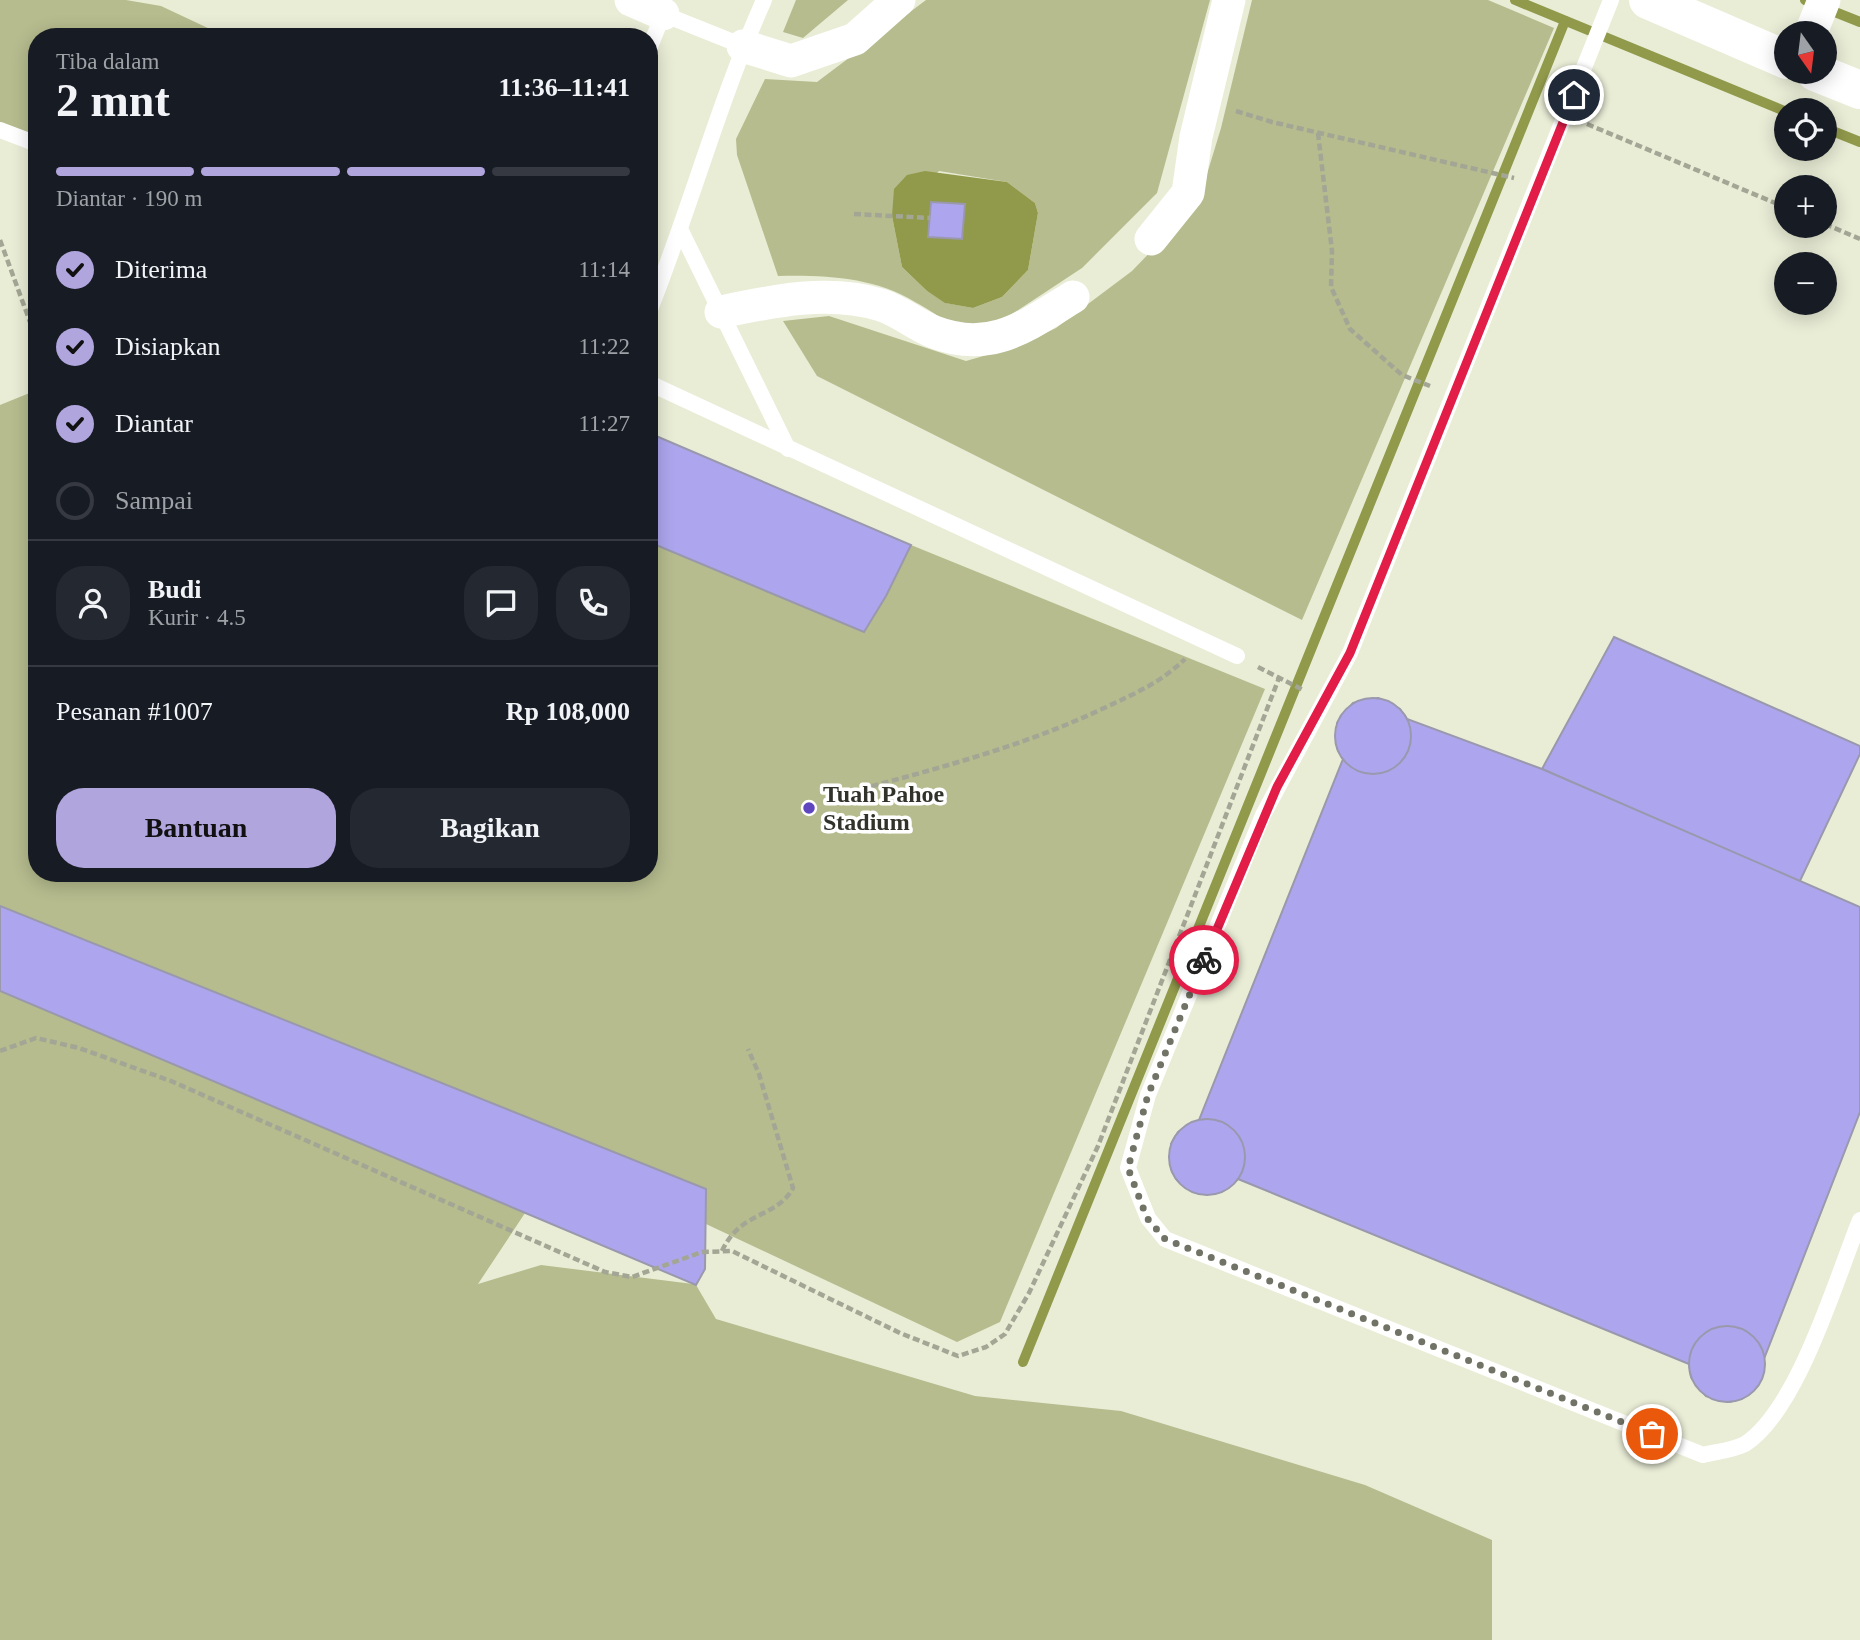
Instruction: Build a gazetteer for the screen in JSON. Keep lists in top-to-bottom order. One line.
{"places":["Tuah Pahoe Stadium"],"north":"bottom","page":{"map_buttons":["+","−"],"heading":["2 mnt","Tiba dalam","11:36–11:41"],"panel":["Budi","Kurir · 4.5","Pesanan #1007","Rp 108,000"],"bar":"Diantar · 190 m","list":[["Diterima","11:14"],["Disiapkan","11:22"],["Diantar","11:27"],"Sampai"],"buttons":["Bantuan","Bagikan"]}}
